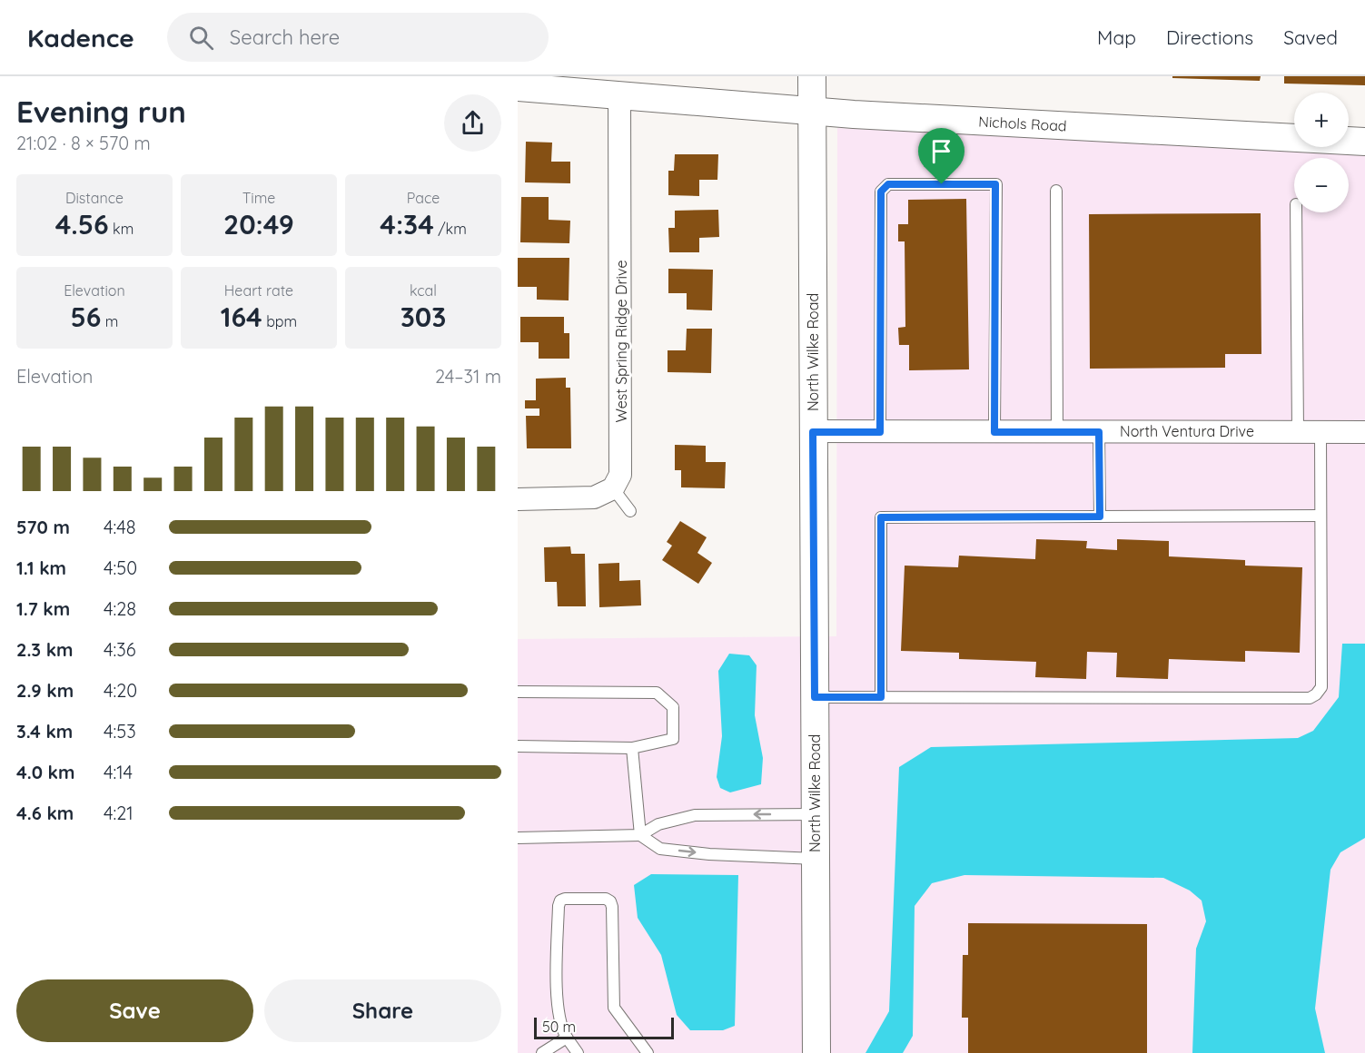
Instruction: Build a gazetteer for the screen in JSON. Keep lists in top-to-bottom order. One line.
{"streets":{"street":["Nichols Road","West Spring Ridge Drive","North Wilke Road","North Ventura Drive"]},"crossings":[["Nichols Road","West Spring Ridge Drive"],["Nichols Road","North Wilke Road"],["North Wilke Road","North Ventura Drive"]],"scale_bar":"50 m","page":{"header":"Kadence","search":"Search here","nav":["Map","Directions","Saved"],"heading":["Evening run","21:02 · 8 × 570 m"],"map_buttons":["+","−"],"stats":[["Distance","4.56 km"],["Time","20:49"],["Pace","4:34 /km"],["Elevation","56 m"],["Heart rate","164 bpm"],["kcal","303"]],"chart":["Elevation","24–31 m"],"list":[{"name":"570 m","note":"4:48"},{"name":"1.1 km","note":"4:50"},{"name":"1.7 km","note":"4:28"},{"name":"2.3 km","note":"4:36"},{"name":"2.9 km","note":"4:20"},{"name":"3.4 km","note":"4:53"},{"name":"4.0 km","note":"4:14"},{"name":"4.6 km","note":"4:21"}],"buttons":["Save","Share"],"scale":"50 m"}}
